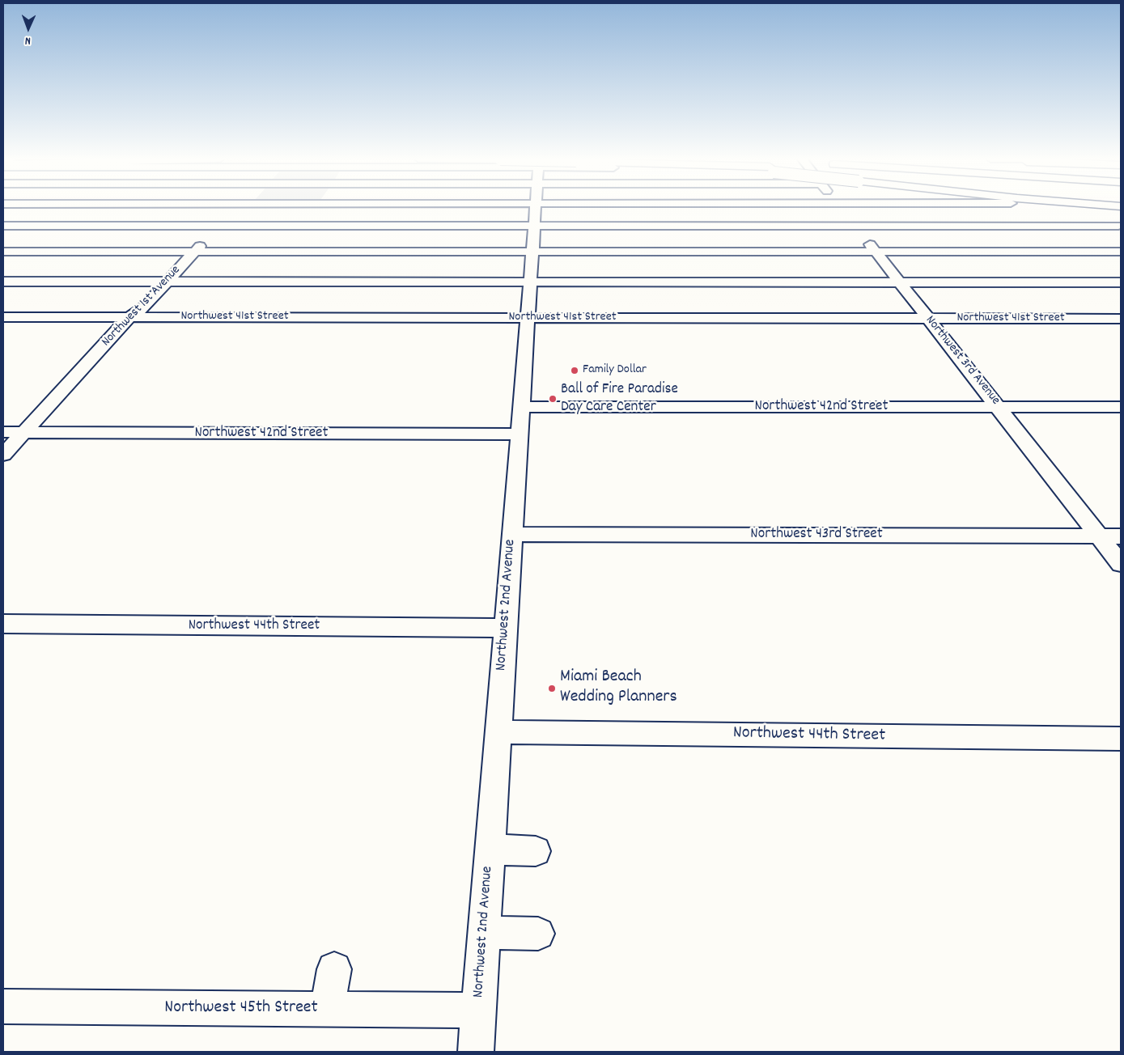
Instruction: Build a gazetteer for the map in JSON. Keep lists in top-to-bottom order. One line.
{"streets":{"street":["Northwest 1st Avenue","Northwest 41st Street","Northwest 3rd Avenue","Northwest 42nd Street","Northwest 43rd Street","Northwest 2nd Avenue","Northwest 44th Street","Northwest 45th Street"]},"crossings":[["Northwest 1st Avenue","Northwest 41st Street"],["Northwest 1st Avenue","Northwest 42nd Street"],["Northwest 41st Street","Northwest 3rd Avenue"],["Northwest 41st Street","Northwest 2nd Avenue"],["Northwest 3rd Avenue","Northwest 42nd Street"],["Northwest 3rd Avenue","Northwest 43rd Street"],["Northwest 42nd Street","Northwest 2nd Avenue"],["Northwest 43rd Street","Northwest 2nd Avenue"],["Northwest 2nd Avenue","Northwest 44th Street"],["Northwest 2nd Avenue","Northwest 45th Street"]],"places":["Family Dollar","Ball of Fire Paradise Day Care Center","Miami Beach Wedding Planners"],"north":"bottom"}
